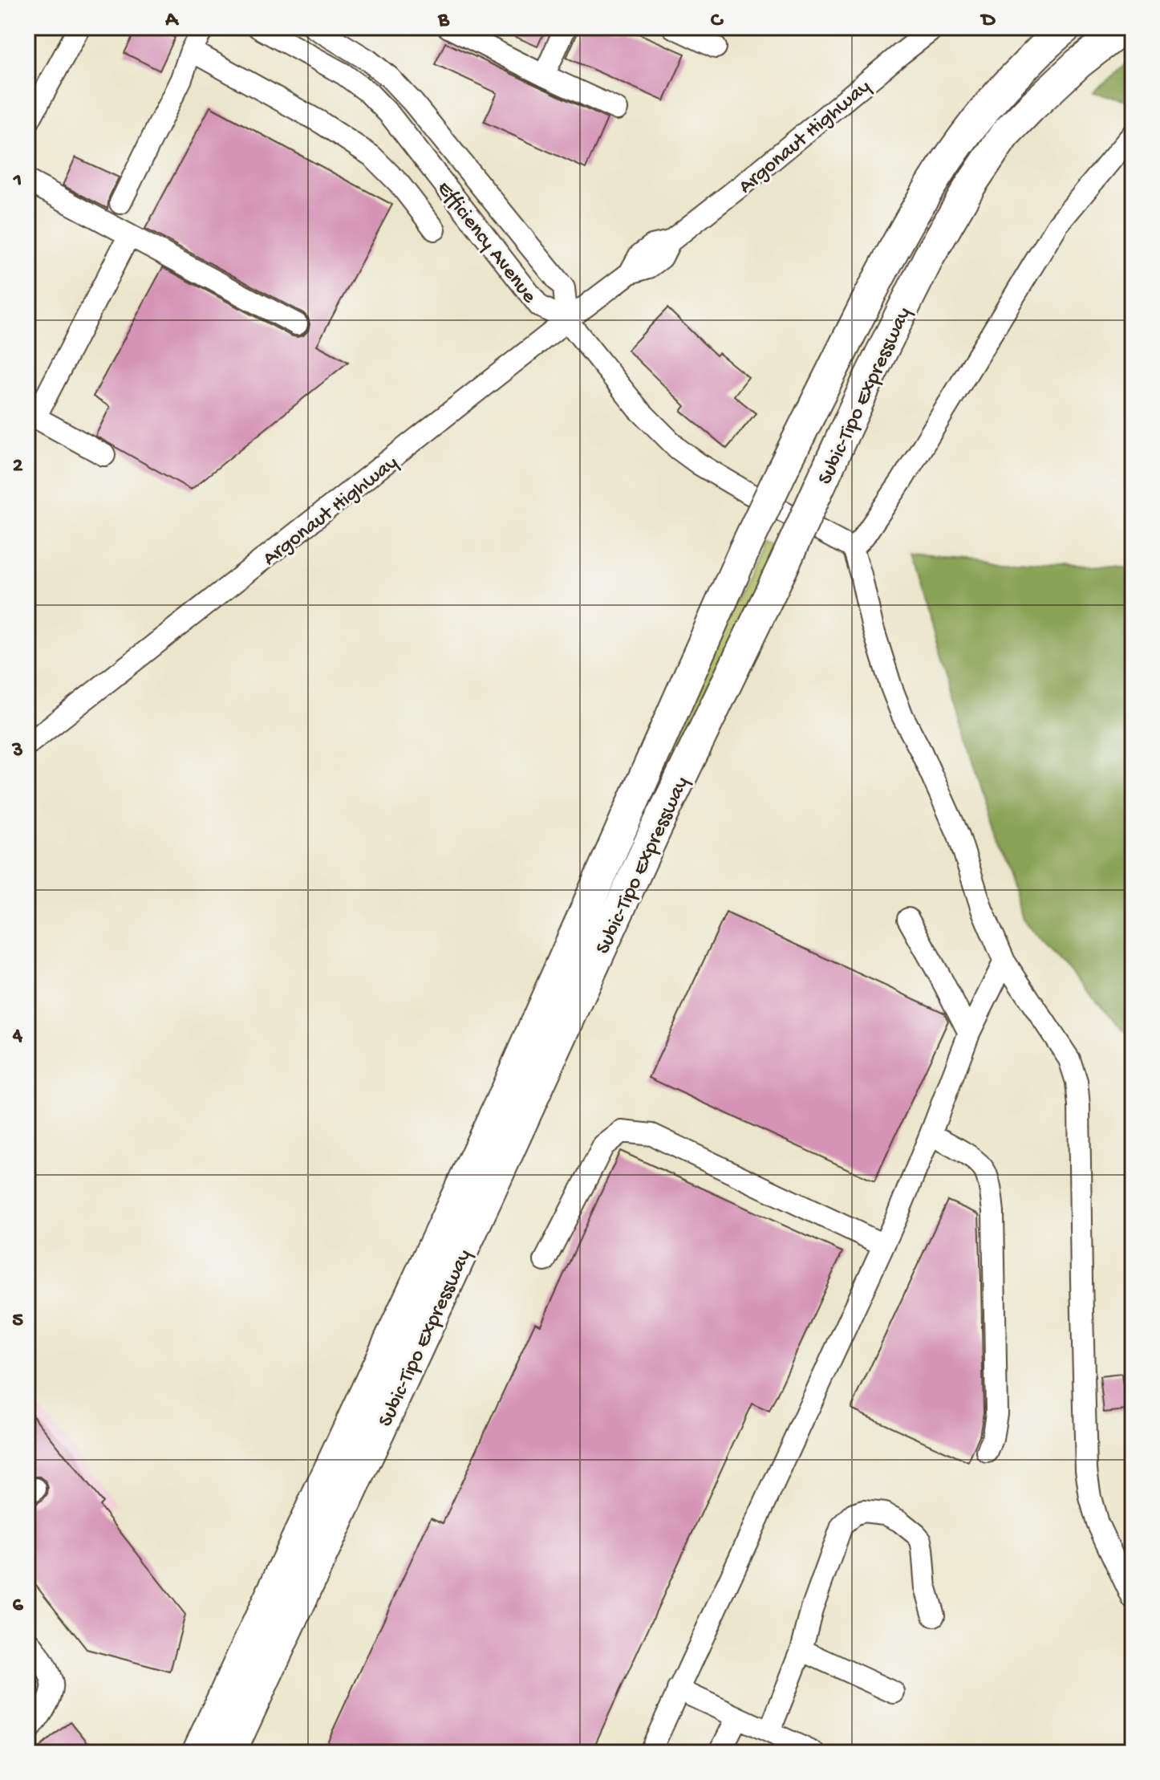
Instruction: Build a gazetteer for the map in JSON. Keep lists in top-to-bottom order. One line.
{"streets":{"highway":["Subic-Tipo Expressway"],"street":["Argonaut Highway","Efficiency Avenue"]},"crossings":[["Argonaut Highway","Efficiency Avenue"]],"grid":{"columns":["A","B","C","D"],"rows":["1","2","3","4","5","6"]}}
